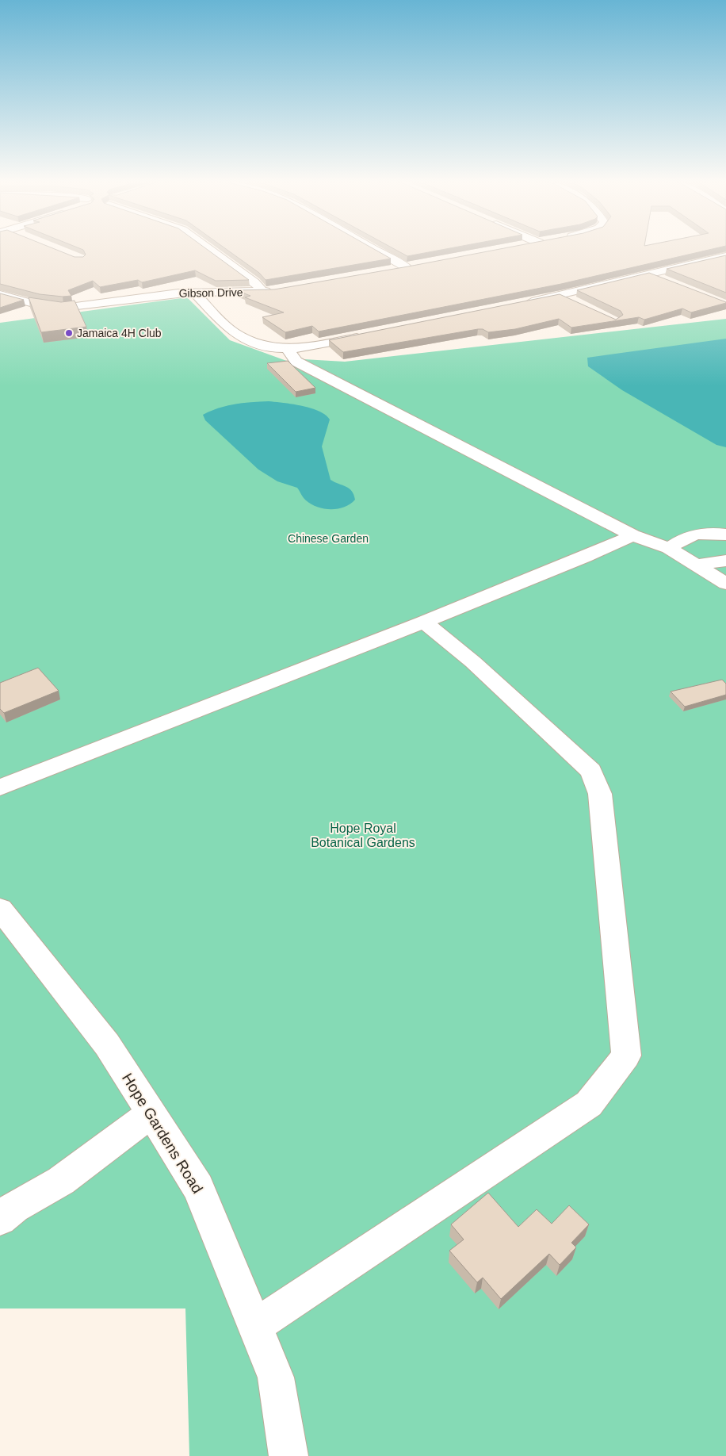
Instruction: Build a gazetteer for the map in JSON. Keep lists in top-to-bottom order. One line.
{"streets":{"street":["Gibson Drive","Hope Gardens Road"]},"parks":["Chinese Garden","Hope Royal Botanical Gardens"],"places":["Jamaica 4H Club"]}
